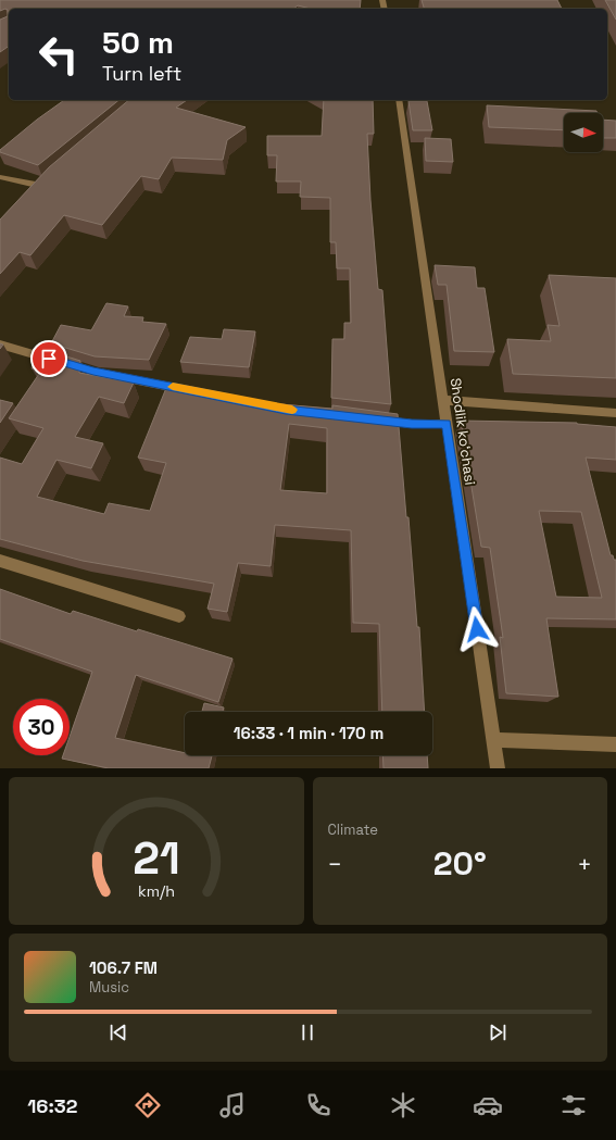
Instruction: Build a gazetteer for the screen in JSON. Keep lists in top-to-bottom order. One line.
{"streets":{"street":["Shodlik koʻchasi"]},"north":"right","page":{"turn":["50 m","Turn left"],"limit":"30","trip":"16:33 · 1 min · 170 m","tile":"Climate","heat":["−","20°","+"],"song":["106.7 FM","Music"],"tabs":"16:32","gauge":["21","km/h"]}}
